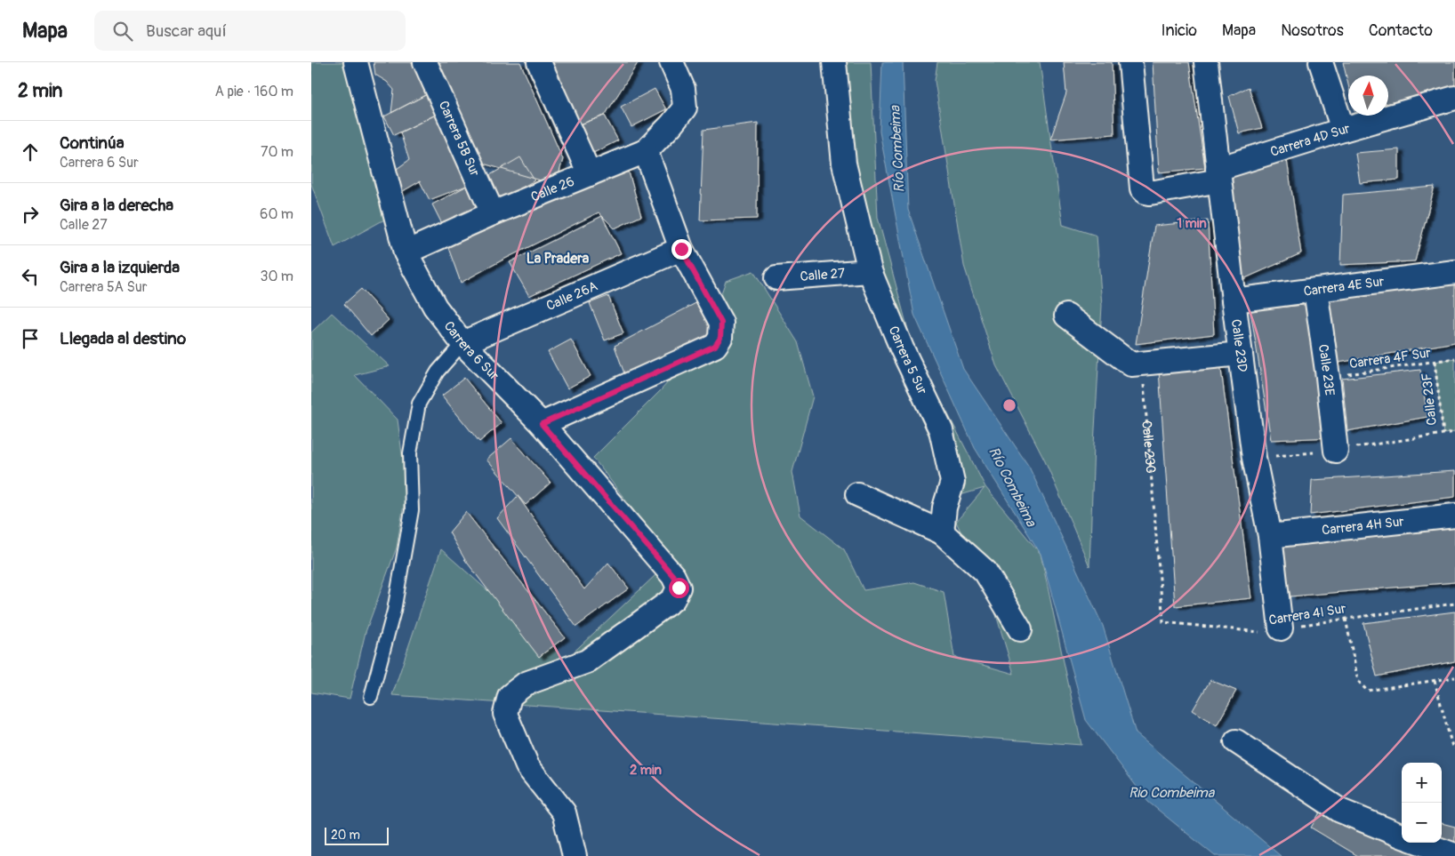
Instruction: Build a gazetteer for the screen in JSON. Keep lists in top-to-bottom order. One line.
{"streets":{"street":["Carrera 5B Sur","Carrera 4D Sur","Calle 26","Calle 27","Carrera 4E Sur","Calle 26A","Calle 23D","Carrera 6 Sur","Carrera 5 Sur","Calle 23E","Carrera 4H Sur"],"path":["Carrera 4F Sur","Calle 23F","Calle 23C","Carrera 4I Sur"]},"crossings":[["Carrera 5B Sur","Calle 26"],["Carrera 4D Sur","Calle 23D"],["Calle 26","Carrera 6 Sur"],["Calle 27","Carrera 5 Sur"],["Carrera 4E Sur","Calle 23D"],["Carrera 4E Sur","Calle 23E"],["Calle 26A","Carrera 6 Sur"],["Calle 23D","Carrera 4H Sur"],["Calle 23D","Carrera 4I Sur"],["Carrera 4F Sur","Calle 23E"],["Carrera 4F Sur","Calle 23F"],["Calle 23C","Carrera 4I Sur"]],"districts":["La Pradera"],"water":["Río Combeima","Rio Combeima"],"scale_bar":"20 m","north":"top","page":{"header":"Mapa","search":"Buscar aquí","nav":["Inicio","Mapa","Nosotros","Contacto"],"heading":["2 min","A pie · 160 m"],"list":[["Continúa","Carrera 6 Sur","70 m"],["Gira a la derecha","Calle 27","60 m"],["Gira a la izquierda","Carrera 5A Sur","30 m"],"Llegada al destino"],"map_buttons":["+","−"],"scale":"20 m"},"rings":["1 min","2 min"]}
